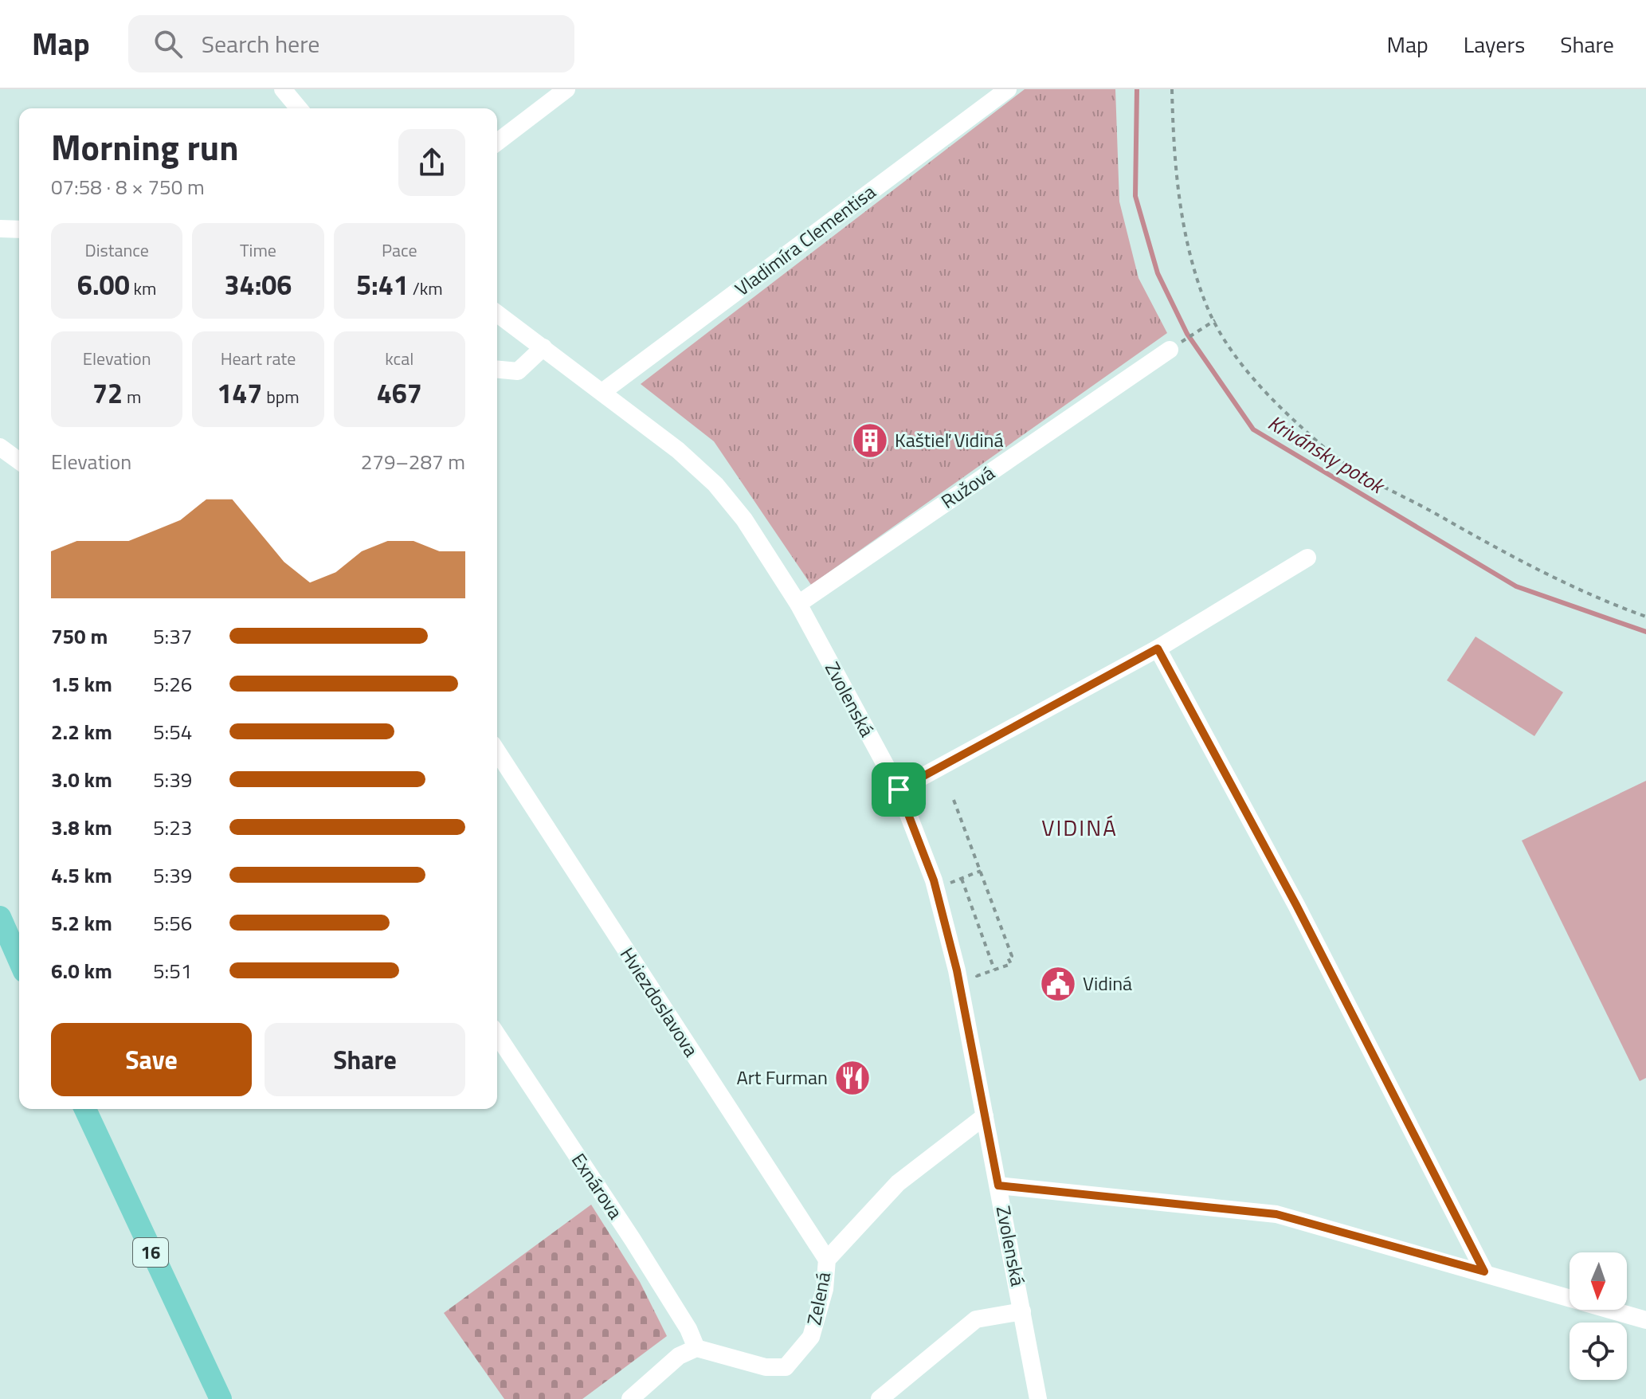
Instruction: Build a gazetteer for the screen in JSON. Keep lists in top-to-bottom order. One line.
{"streets":{"main road":["16"],"street":["Vladimíra Clementisa","Ružová","Zvolenská","Hviezdoslavova","Exnárova","Zelená"]},"crossings":[["Vladimíra Clementisa","Zvolenská"],["Ružová","Zvolenská"],["Zvolenská","Zelená"],["Hviezdoslavova","Zelená"],["Exnárova","Zelená"]],"districts":["VIDINÁ"],"water":["Krivánsky potok"],"places":{"building":["Kaštieľ Vidiná"],"public building":["Vidiná"],"restaurant":["Art Furman"]},"north":"bottom","page":{"header":"Map","search":"Search here","nav":["Map","Layers","Share"],"heading":["Morning run","07:58 · 8 × 750 m"],"stats":[["Distance","6.00 km"],["Time","34:06"],["Pace","5:41 /km"],["Elevation","72 m"],["Heart rate","147 bpm"],["kcal","467"]],"chart":["Elevation","279–287 m"],"list":[{"name":"750 m","note":"5:37"},{"name":"1.5 km","note":"5:26"},{"name":"2.2 km","note":"5:54"},{"name":"3.0 km","note":"5:39"},{"name":"3.8 km","note":"5:23"},{"name":"4.5 km","note":"5:39"},{"name":"5.2 km","note":"5:56"},{"name":"6.0 km","note":"5:51"}],"buttons":["Save","Share"]}}
